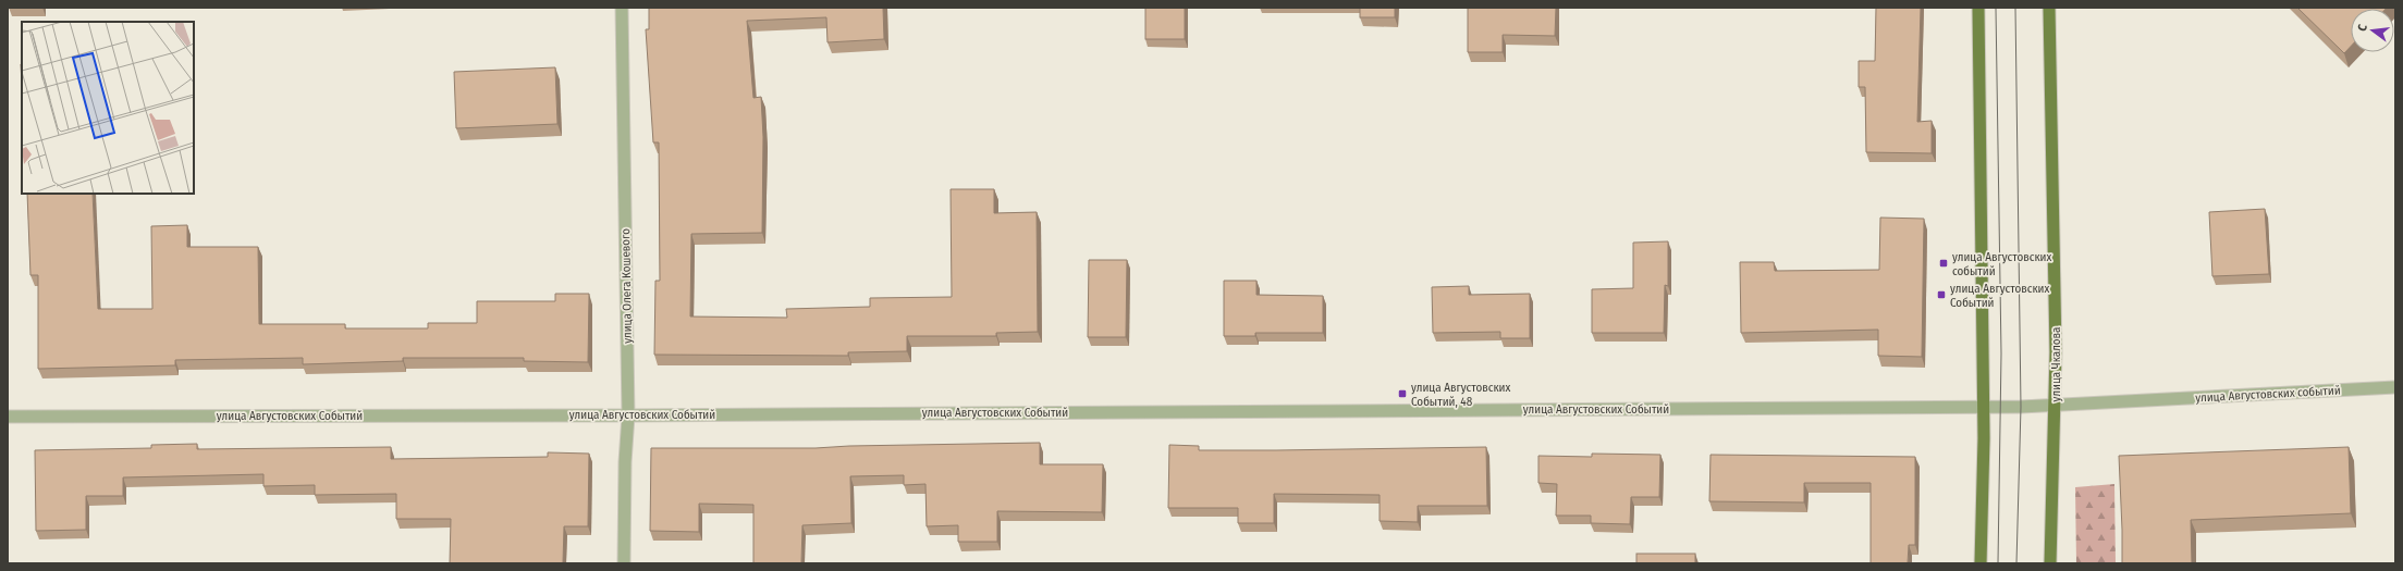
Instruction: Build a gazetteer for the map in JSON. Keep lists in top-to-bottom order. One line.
{"streets":{"main road":["улица Чкалова"],"street":["улица Олега Кошевого","улица Августовских событий","улица Августовских Событий"]},"crossings":[["улица Олега Кошевого","улица Августовских Событий"],["улица Чкалова","улица Августовских событий"],["улица Августовских событий","улица Августовских Событий"]],"places":{"transit":["улица Августовских событий","улица Августовских Событий","улица Августовских Событий, 48"]},"north":"left"}
